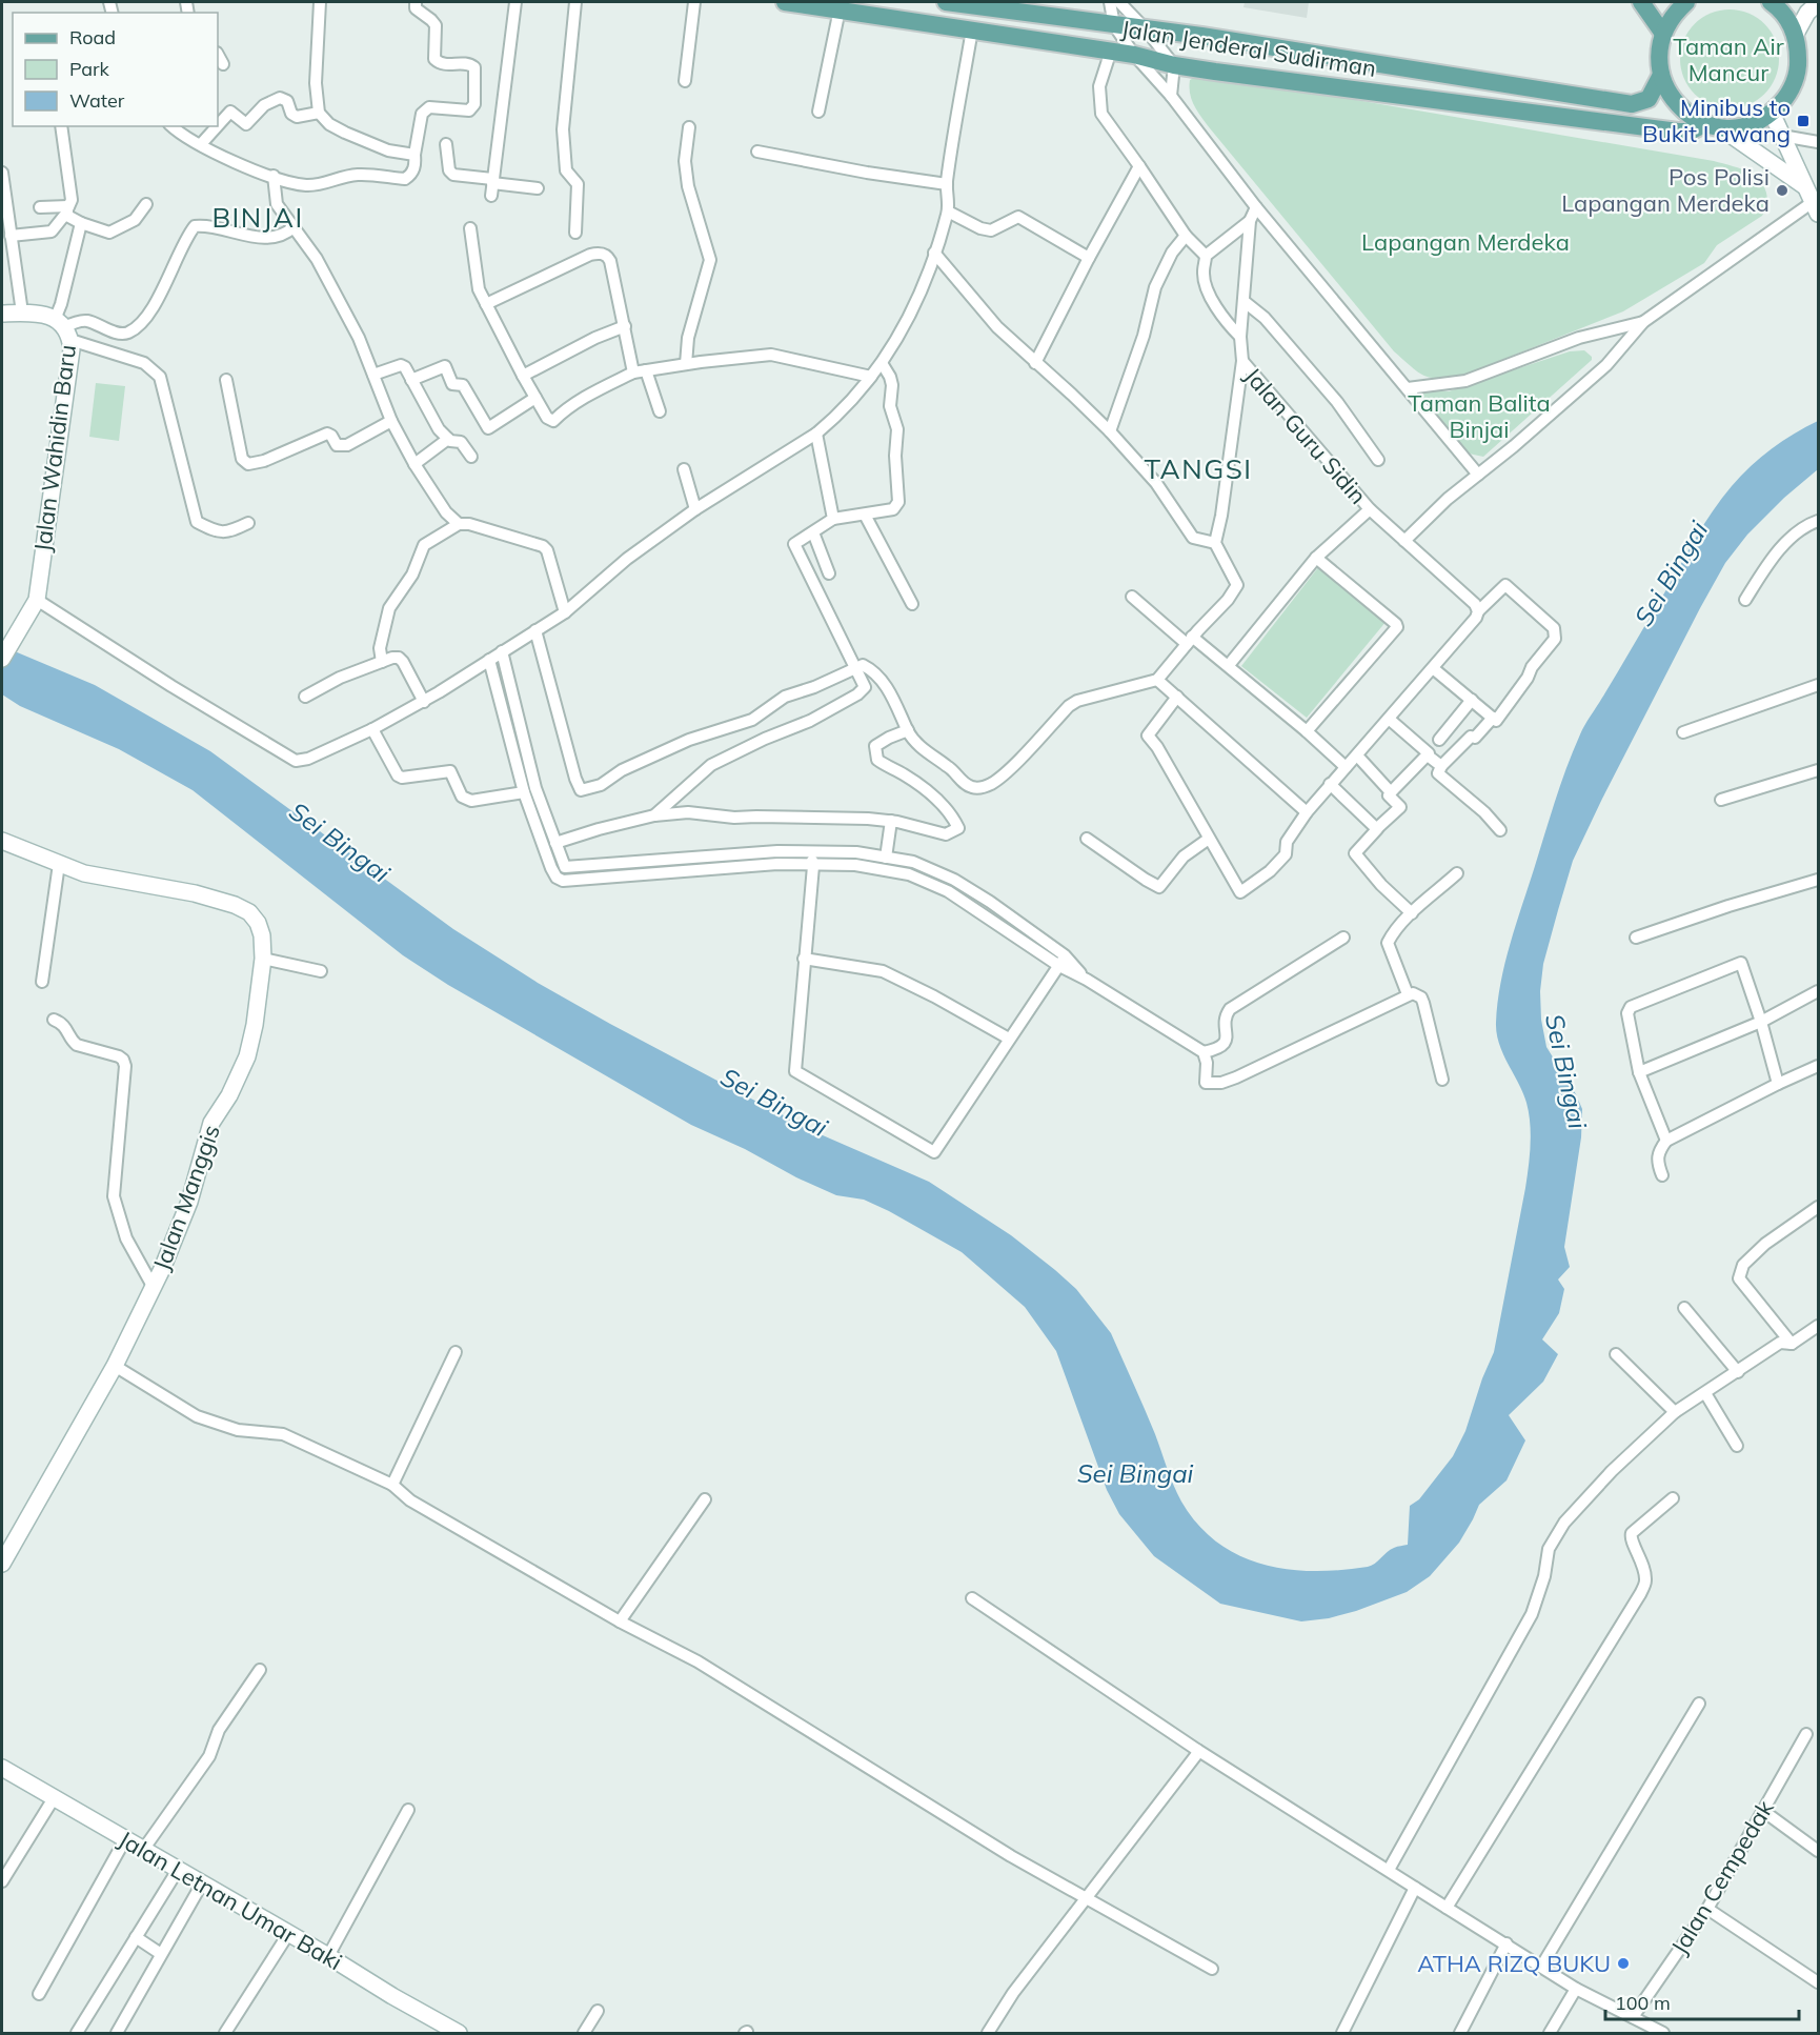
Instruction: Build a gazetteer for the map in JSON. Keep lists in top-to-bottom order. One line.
{"streets":{"main road":["Jalan Jenderal Sudirman"],"street":["Jalan Guru Sidin","Jalan Wahidin Baru","Jalan Manggis","Jalan Cempedak","Jalan Letnan Umar Baki"]},"districts":["BINJAI","TANGSI"],"water":["Sei Bingai"],"parks":["Taman Air Mancur","Lapangan Merdeka","Taman Balita Binjai"],"places":{"transit":["Minibus to Bukit Lawang"],"other":["Pos Polisi Lapangan Merdeka","ATHA RIZQ BUKU"]},"legend":["Road","Park","Water"],"scale_bar":"100 m"}
